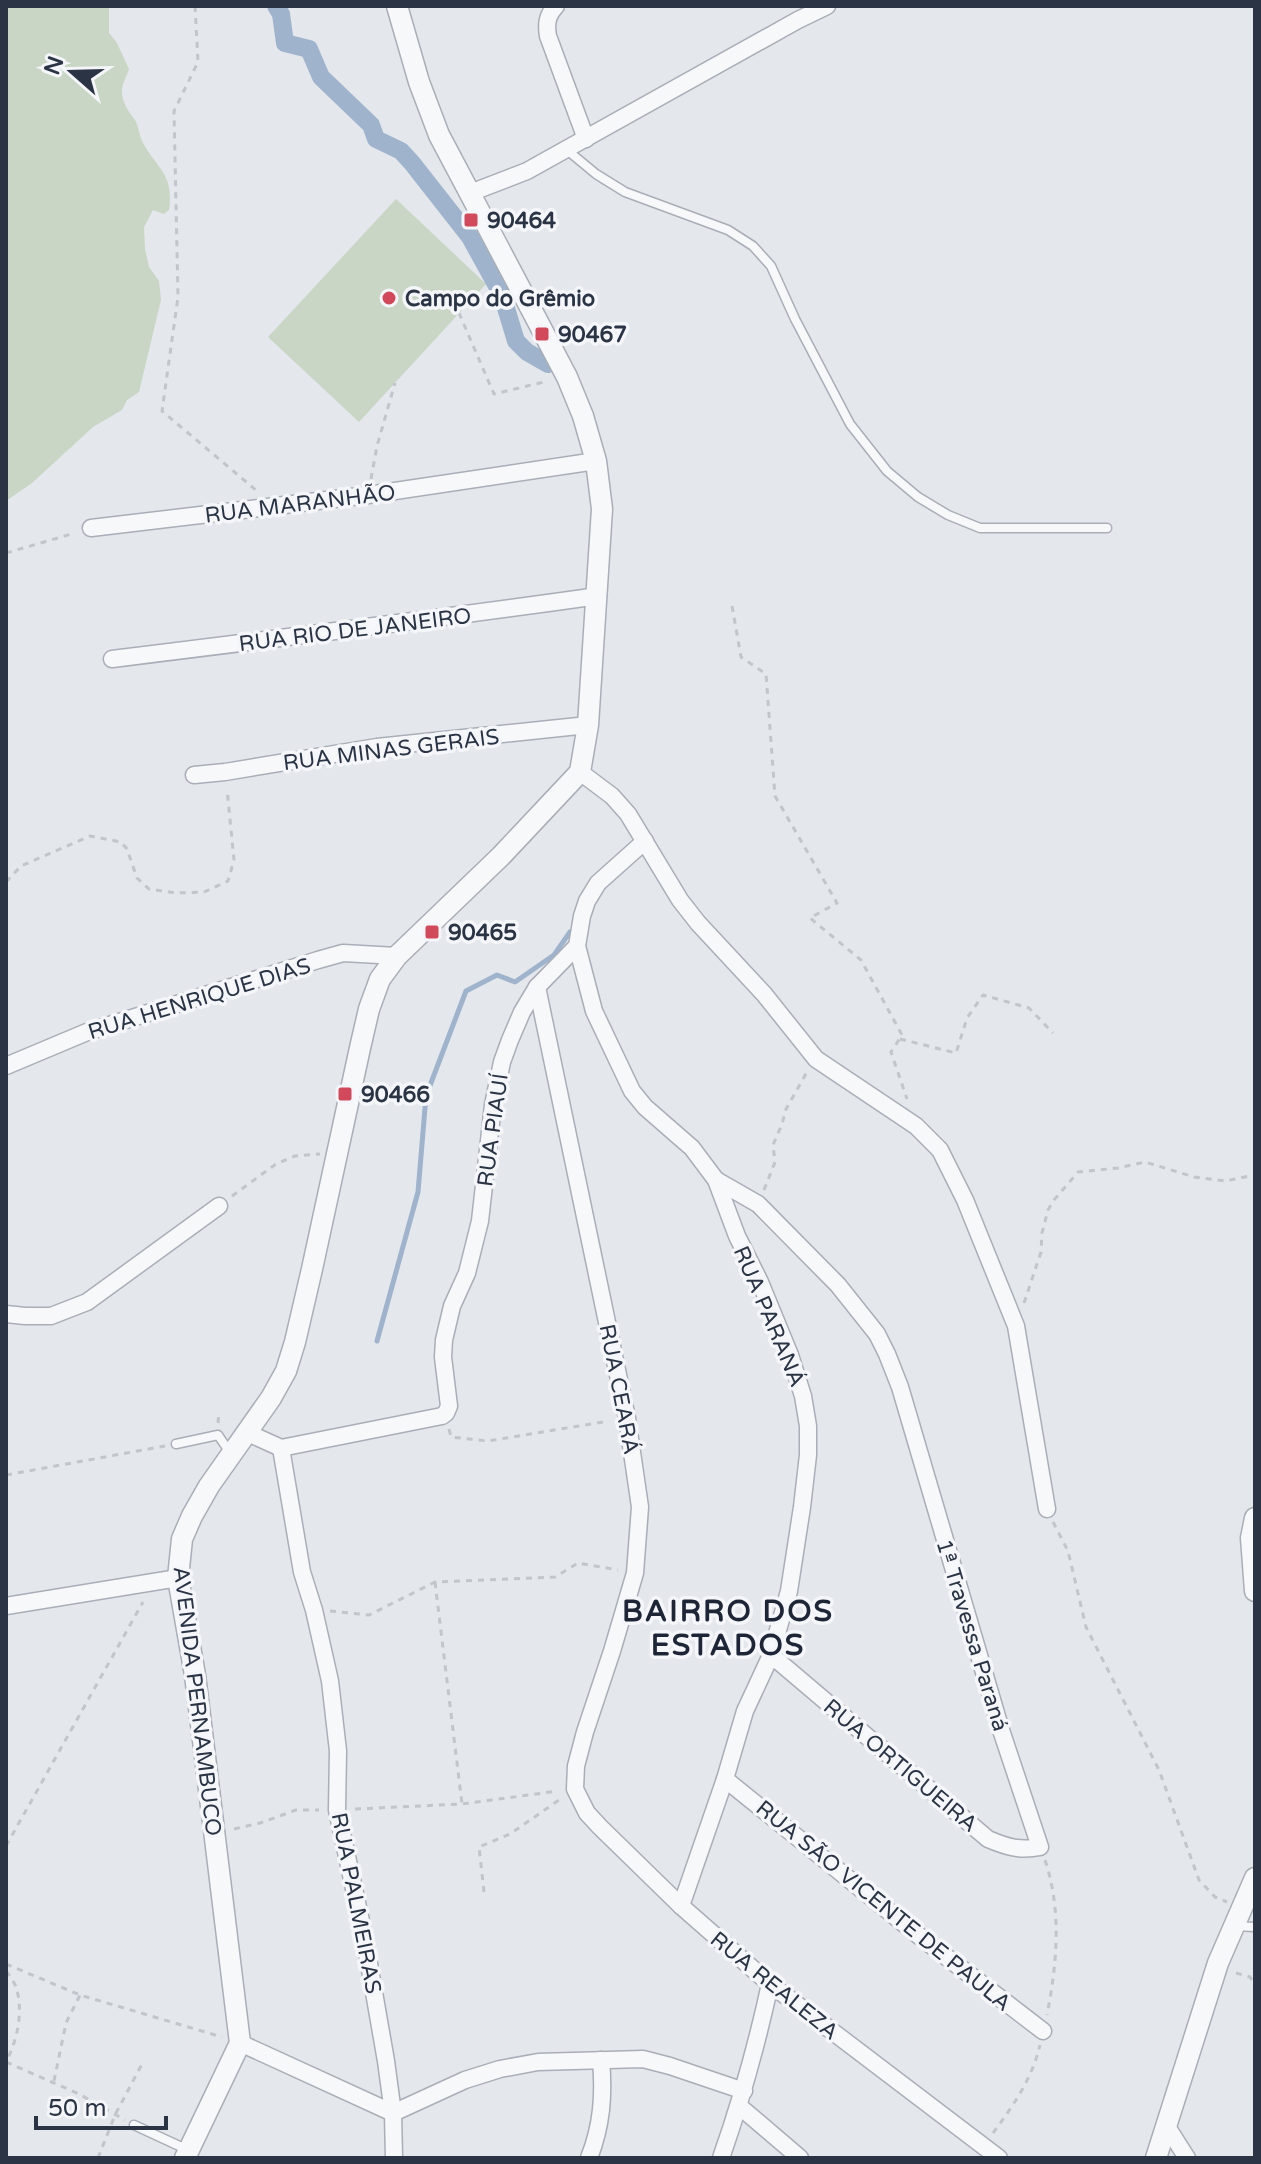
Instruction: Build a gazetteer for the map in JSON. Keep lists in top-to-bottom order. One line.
{"streets":{"street":["RUA MARANHÃO","RUA RIO DE JANEIRO","RUA MINAS GERAIS","RUA HENRIQUE DIAS","RUA PIAUÍ","RUA PARANÁ","RUA CEARÁ","1ª Travessa Paraná","AVENIDA PERNAMBUCO","RUA ORTIGUEIRA","RUA PALMEIRAS","RUA SÃO VICENTE DE PAULA","RUA REALEZA"]},"crossings":[["RUA HENRIQUE DIAS","AVENIDA PERNAMBUCO"],["RUA PIAUÍ","RUA PARANÁ"],["RUA PIAUÍ","RUA CEARÁ"],["RUA PARANÁ","1ª Travessa Paraná"],["RUA PARANÁ","RUA ORTIGUEIRA"],["RUA PARANÁ","RUA SÃO VICENTE DE PAULA"],["RUA PARANÁ","RUA REALEZA"],["RUA CEARÁ","RUA REALEZA"],["1ª Travessa Paraná","RUA ORTIGUEIRA"]],"districts":["BAIRRO DOS ESTADOS"],"places":{"transit":["90464","90467","90465","90466"],"other":["Campo do Grêmio"]},"scale_bar":"50 m","north":"left"}
